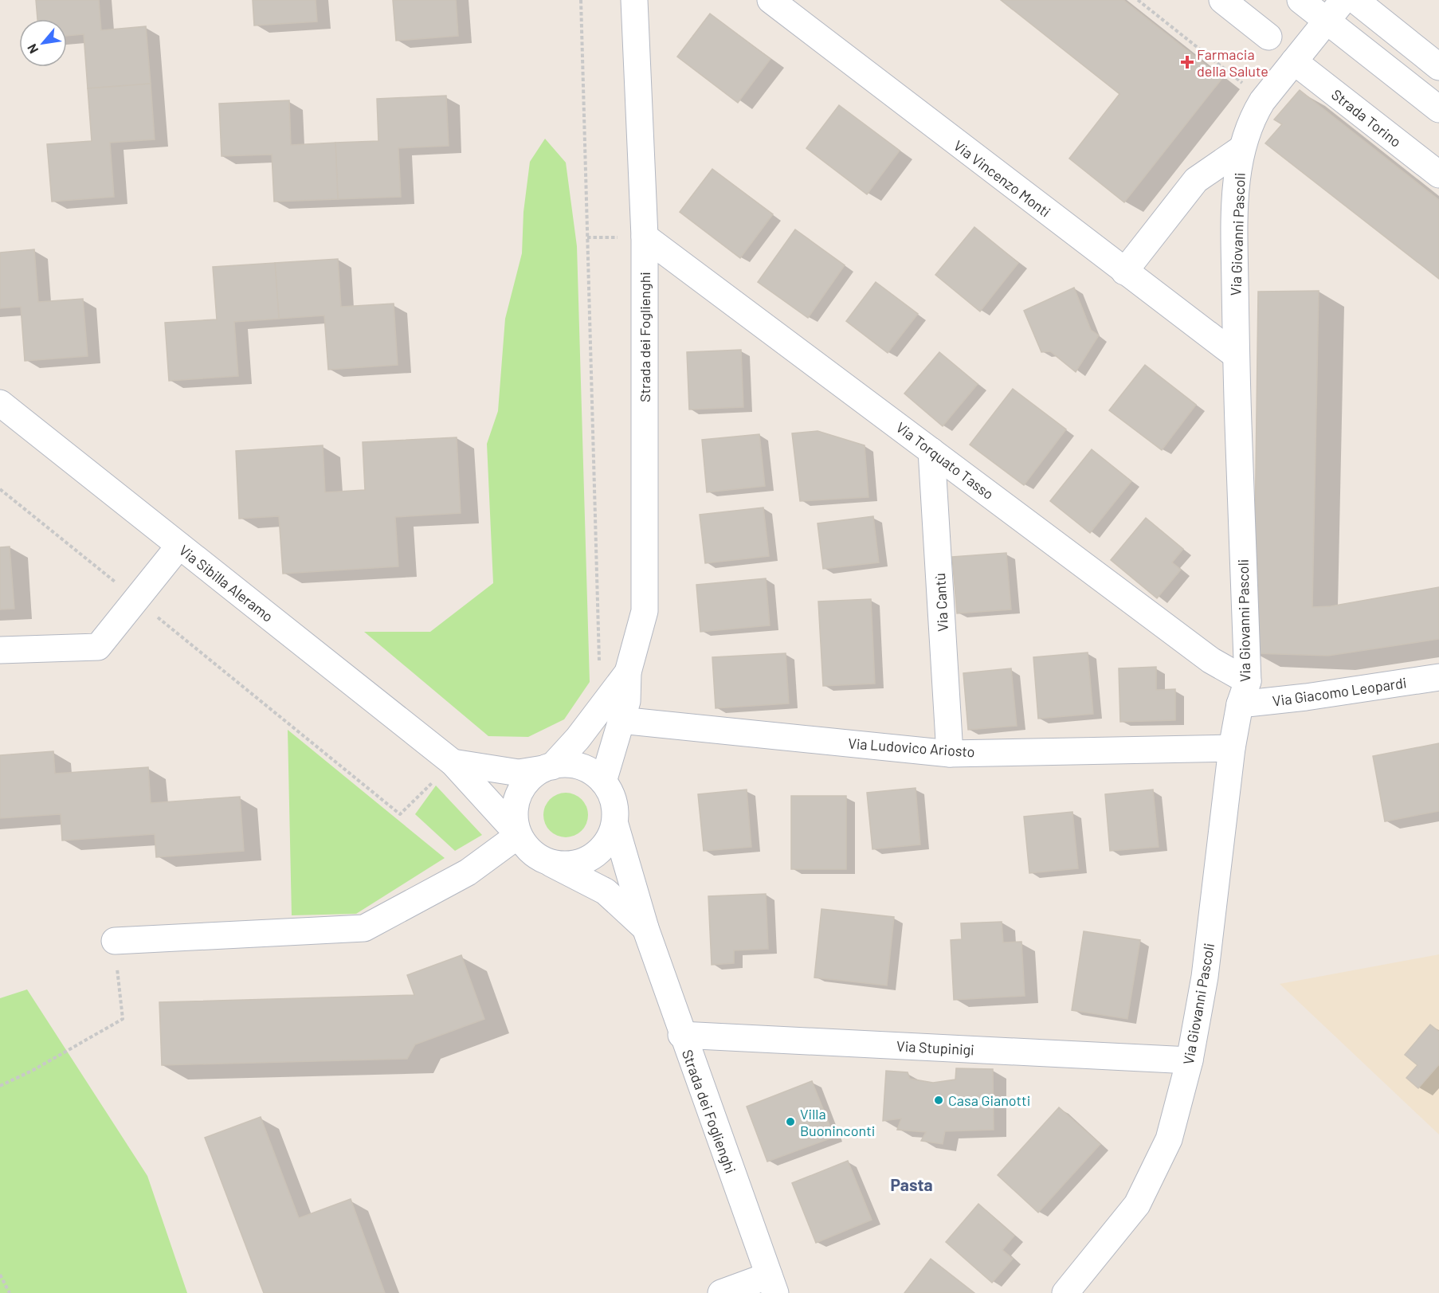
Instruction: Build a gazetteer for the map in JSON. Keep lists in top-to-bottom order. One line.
{"streets":{"street":["Strada Torino","Via Vincenzo Monti","Via Giovanni Pascoli","Strada dei Foglienghi","Via Torquato Tasso","Via Sibilla Aleramo","Via Cantù","Via Giacomo Leopardi","Via Ludovico Ariosto","Via Stupinigi"]},"crossings":[["Strada Torino","Via Giovanni Pascoli"],["Via Vincenzo Monti","Via Giovanni Pascoli"],["Via Giovanni Pascoli","Via Torquato Tasso"],["Via Giovanni Pascoli","Via Giacomo Leopardi"],["Via Giovanni Pascoli","Via Ludovico Ariosto"],["Via Giovanni Pascoli","Via Stupinigi"],["Strada dei Foglienghi","Via Torquato Tasso"],["Strada dei Foglienghi","Via Sibilla Aleramo"],["Strada dei Foglienghi","Via Ludovico Ariosto"],["Strada dei Foglienghi","Via Stupinigi"],["Via Torquato Tasso","Via Cantù"],["Via Torquato Tasso","Via Giacomo Leopardi"],["Via Cantù","Via Ludovico Ariosto"]],"districts":["Pasta"],"places":{"health":["Farmacia della Salute"],"other":["Casa Gianotti","Villa Buoninconti"]},"north":"bottom left"}
